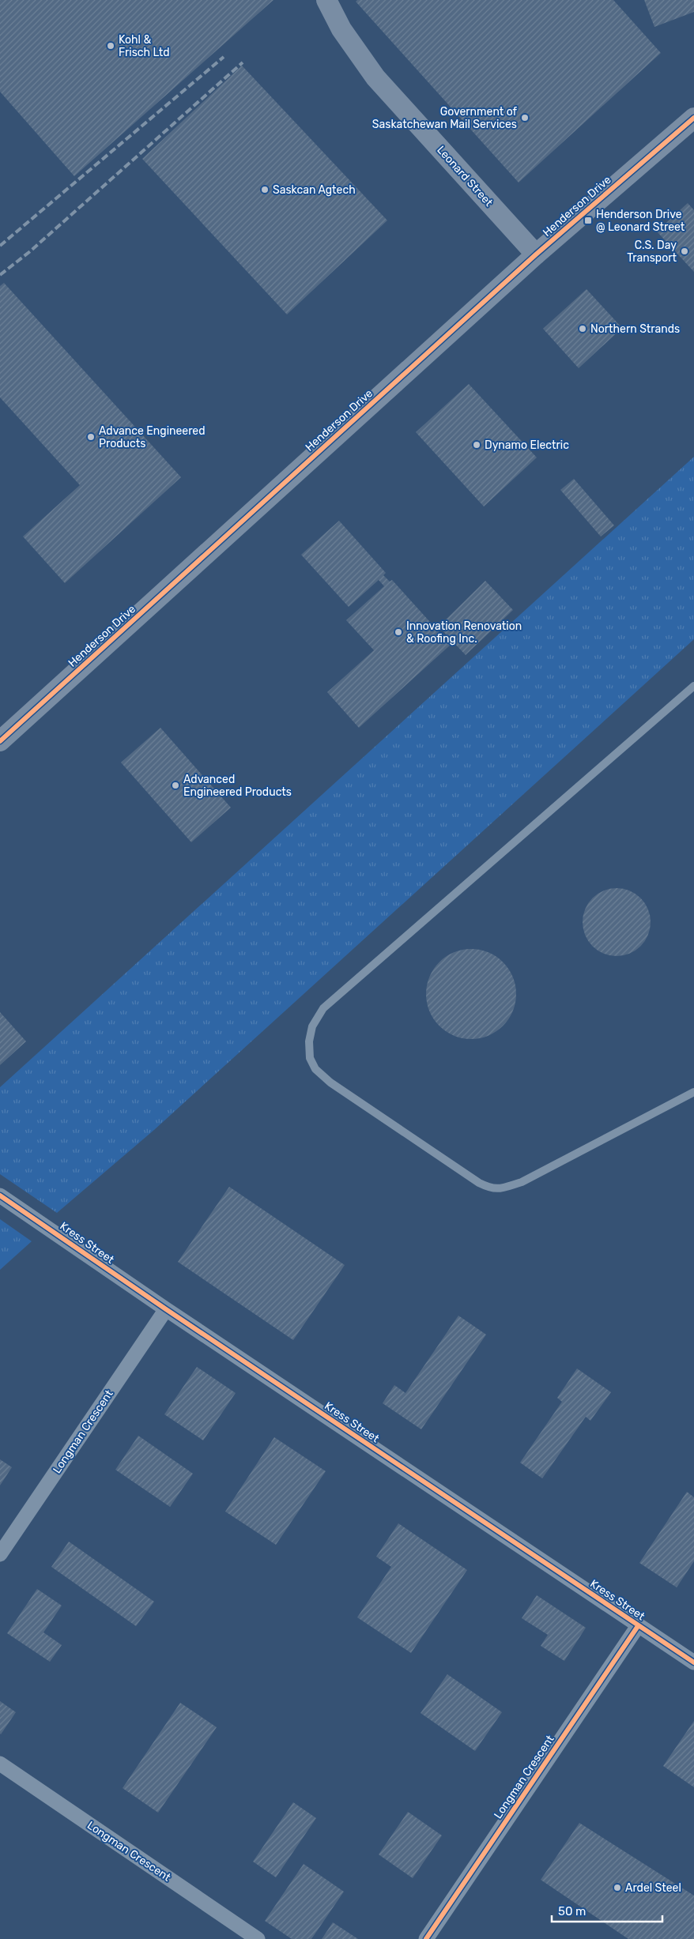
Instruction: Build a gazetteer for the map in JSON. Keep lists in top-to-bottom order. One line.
{"streets":{"street":["Leonard Street","Henderson Drive","Kress Street","Longman Crescent"]},"crossings":[["Leonard Street","Henderson Drive"],["Kress Street","Longman Crescent"]],"places":{"other":["Kohl & Frisch Ltd","Government of Saskatchewan Mail Services","Saskcan Agtech","C.S. Day Transport","Northern Strands","Advance Engineered Products","Dynamo Electric","Innovation Renovation & Roofing Inc.","Advanced Engineered Products","Ardel Steel"],"transit":["Henderson Drive @ Leonard Street"]},"scale_bar":"50 m"}
